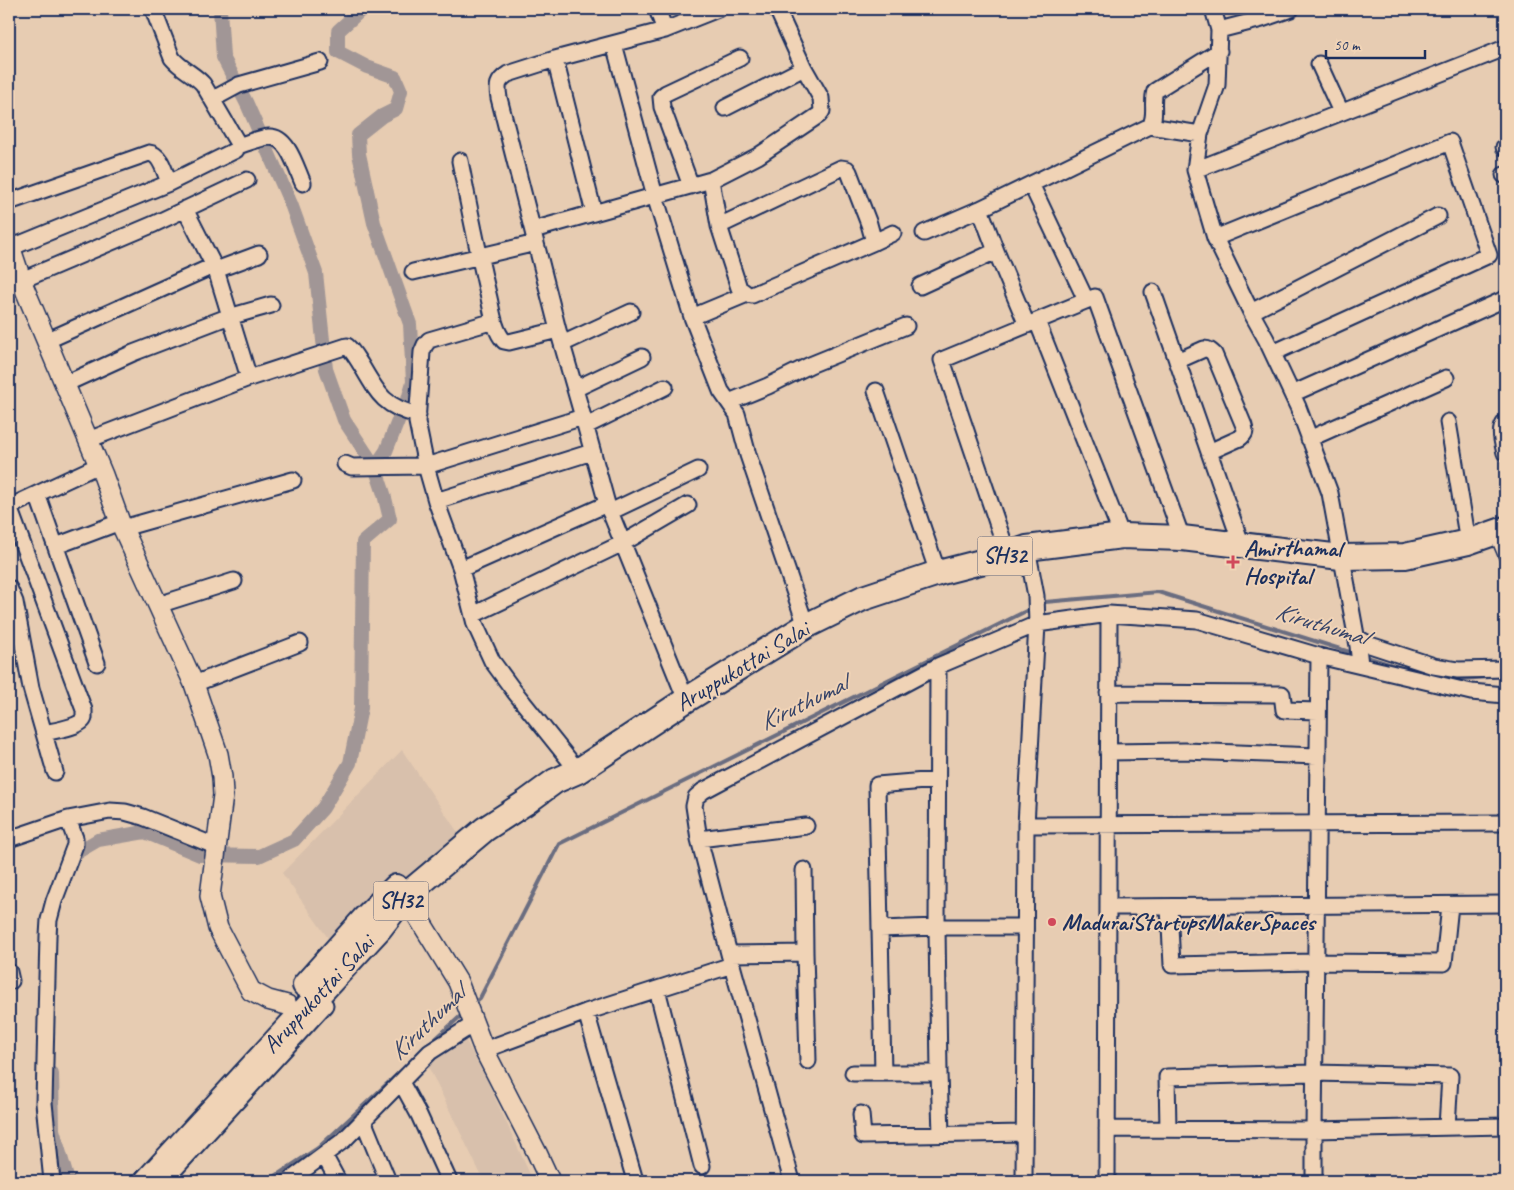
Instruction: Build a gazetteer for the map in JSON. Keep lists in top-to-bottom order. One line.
{"streets":{"main road":["SH32","Aruppukottai Salai"]},"water":["Kiruthumal"],"places":{"health":["Amirthamal Hospital"],"other":["MaduraiStartupsMakerSpaces"]},"scale_bar":"50 m"}
